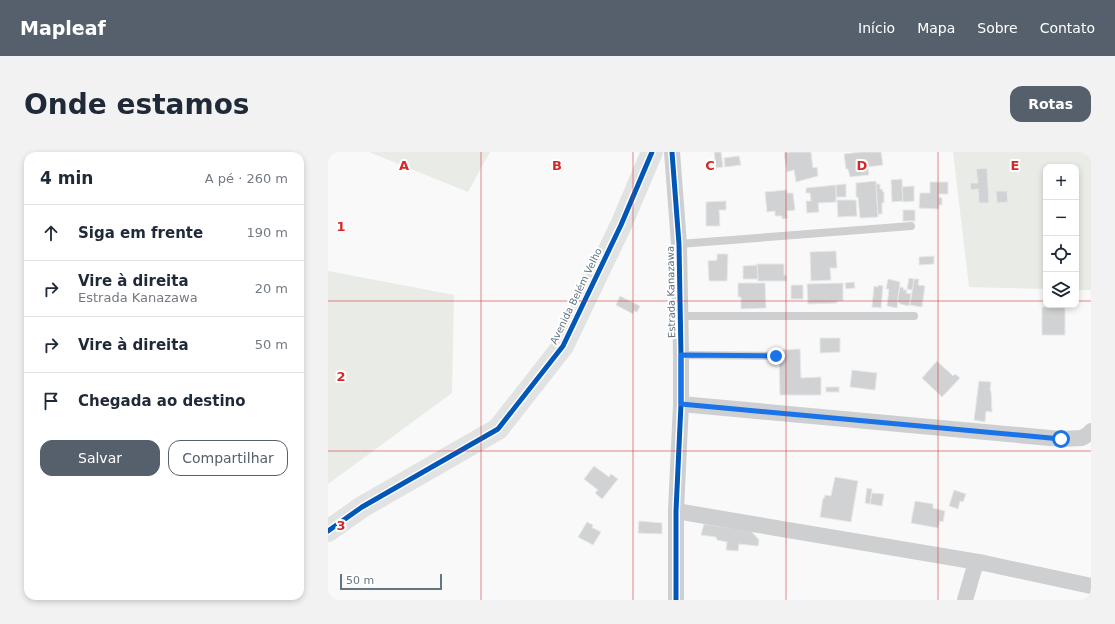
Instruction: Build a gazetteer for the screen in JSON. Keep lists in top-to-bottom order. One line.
{"streets":{"main road":["Avenida Belém Velho"],"street":["Estrada Kanazawa"]},"scale_bar":"50 m","page":{"header":"Mapleaf","nav":["Início","Mapa","Sobre","Contato"],"buttons":["Rotas",["Salvar","Compartilhar"]],"title":"Onde estamos","heading":["4 min","A pé · 260 m"],"map_buttons":["+","−"],"list":[["Siga em frente","190 m"],["Vire à direita","Estrada Kanazawa","20 m"],["Vire à direita","50 m"],"Chegada ao destino"],"scale":"50 m"},"grid":{"columns":["A","B","C","D","E"],"rows":["1","2","3"]}}
